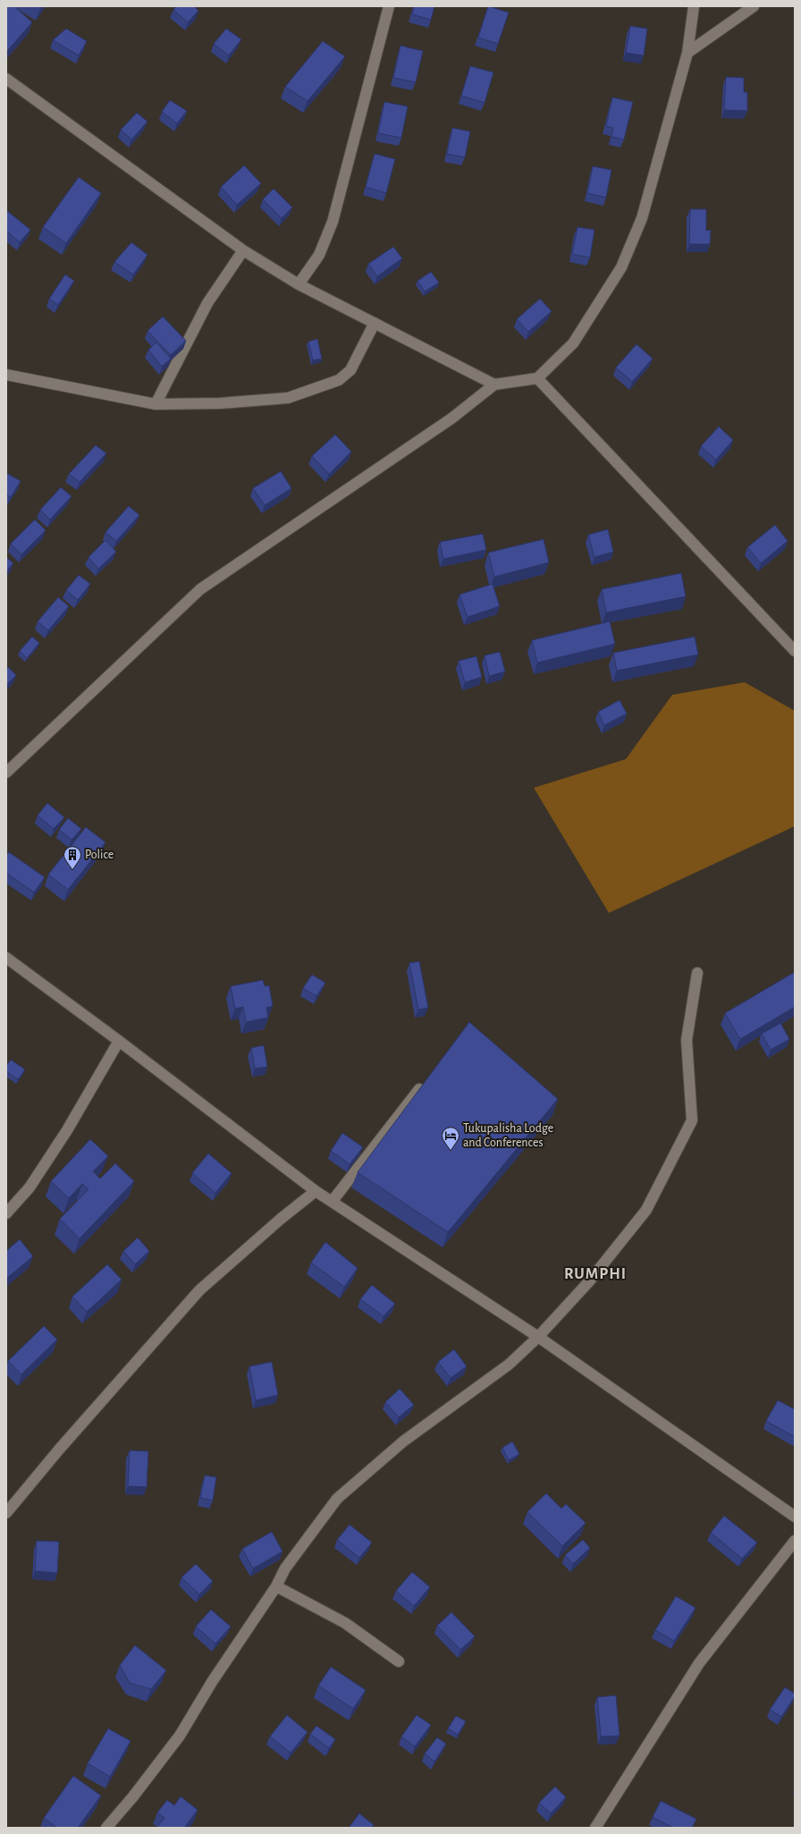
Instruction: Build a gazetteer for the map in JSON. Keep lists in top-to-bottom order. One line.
{"districts":["RUMPHI"],"places":{"building":["Police"],"hotel":["Tukupalisha Lodge and Conferences"]}}
